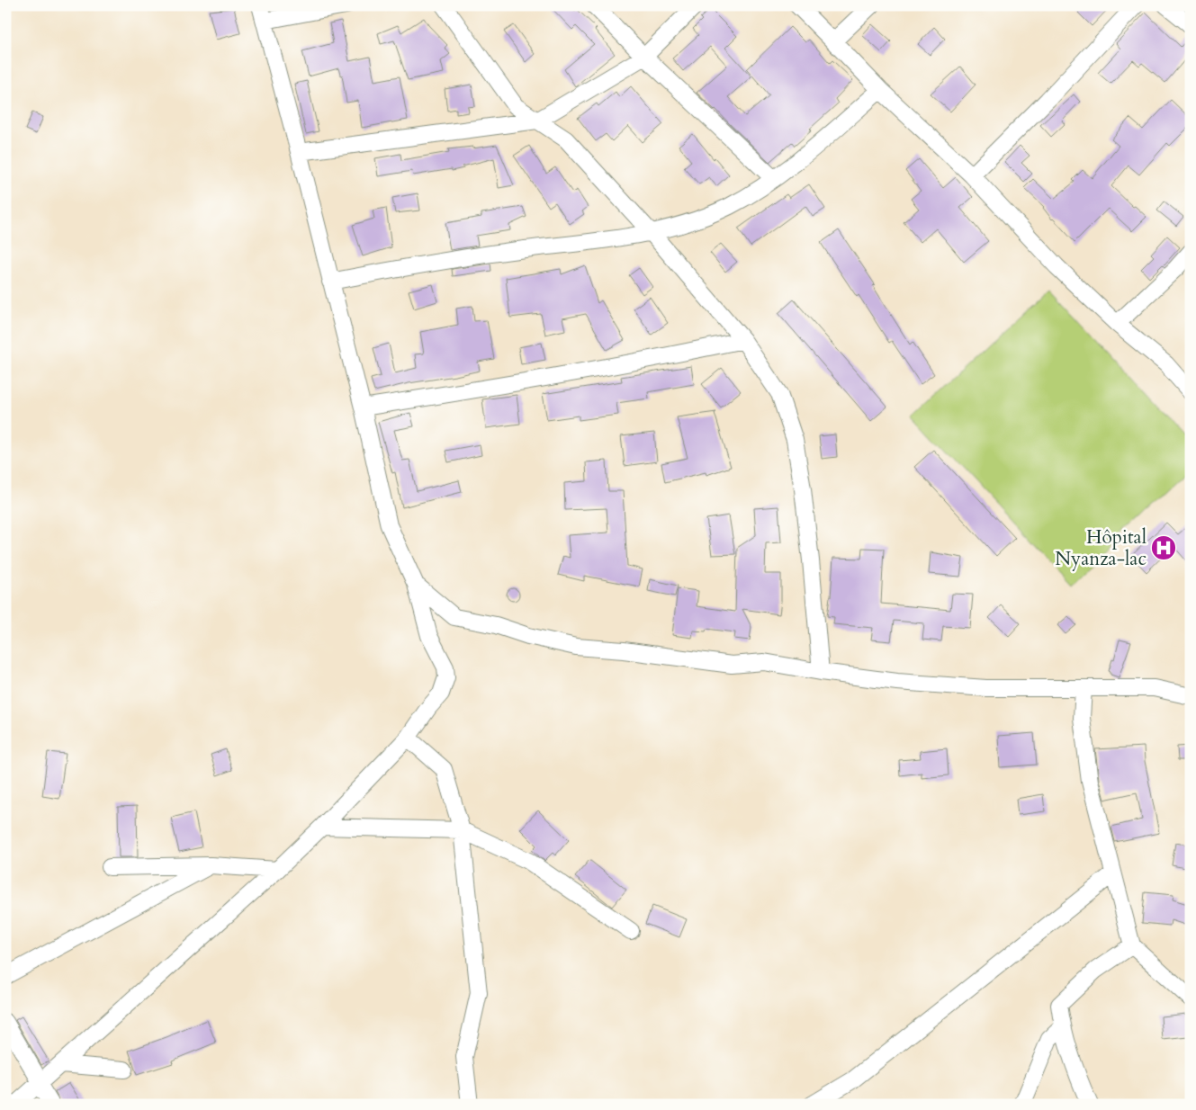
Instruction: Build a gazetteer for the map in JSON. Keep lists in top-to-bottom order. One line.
{"places":{"hospital":["Hôpital Nyanza-lac"]}}
